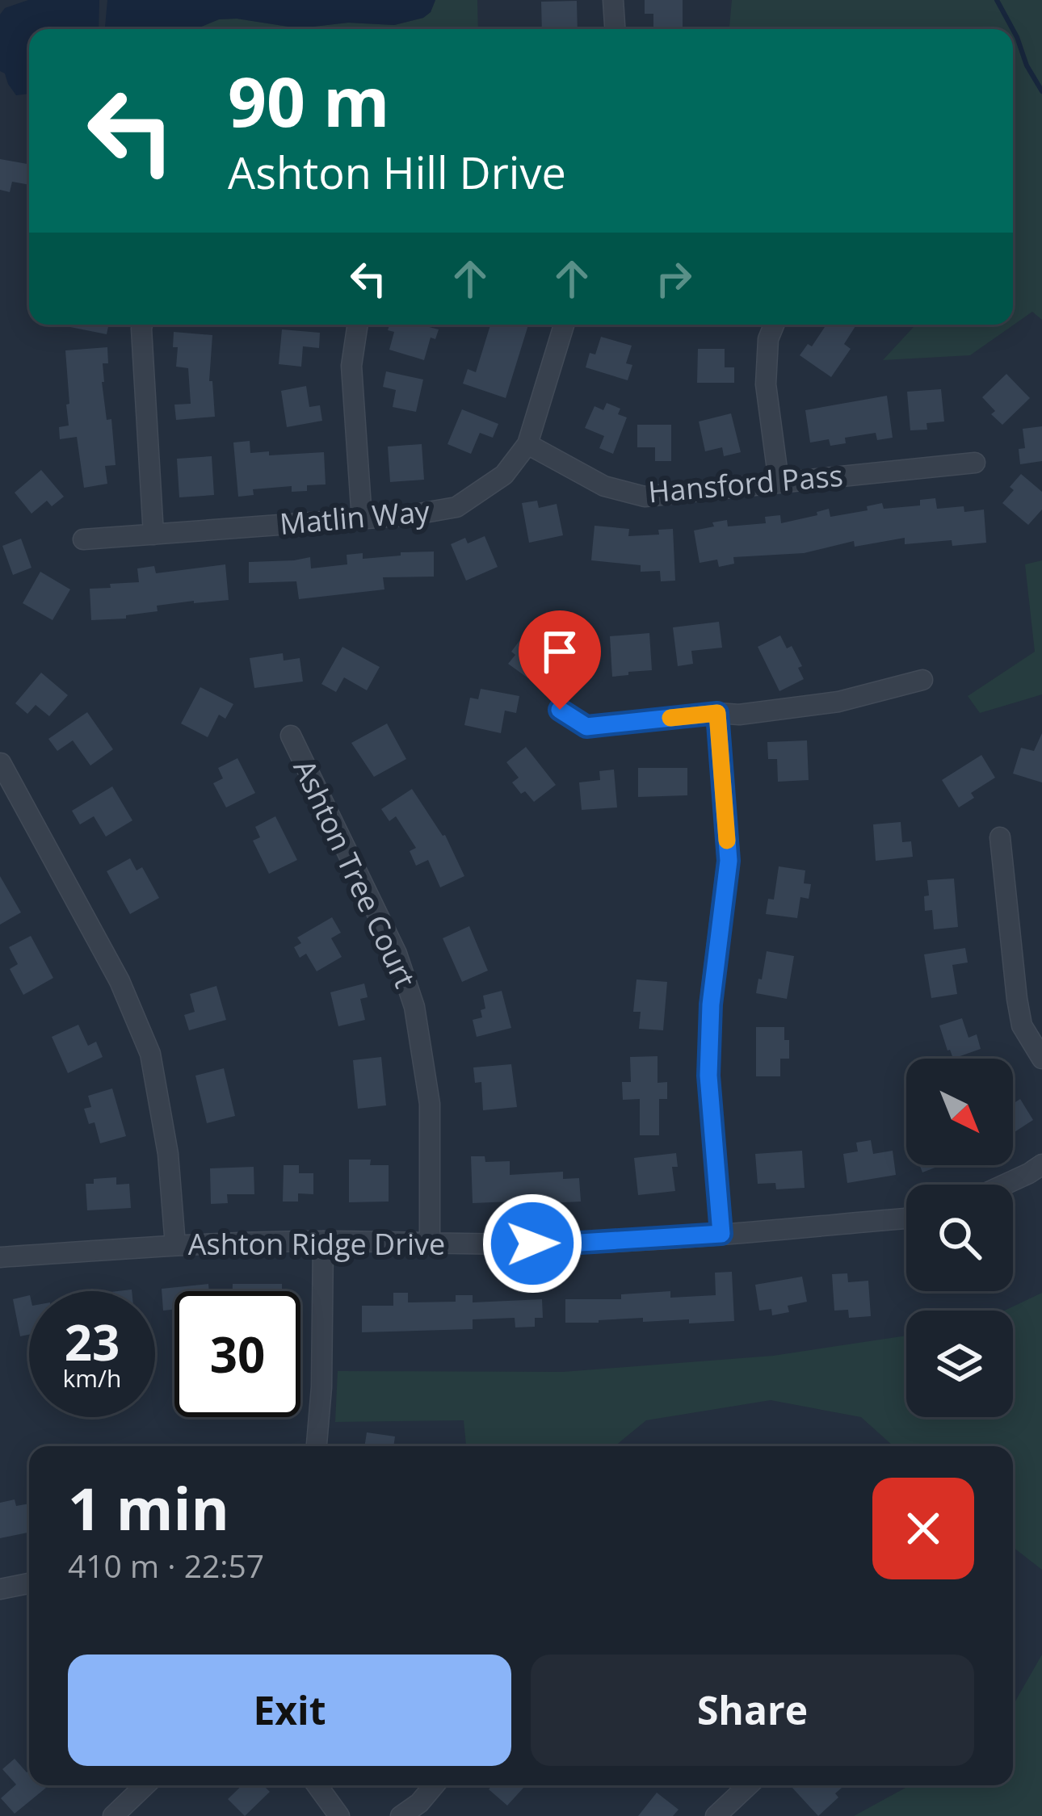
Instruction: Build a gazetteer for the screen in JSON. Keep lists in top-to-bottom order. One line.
{"streets":{"street":["Hansford Pass","Matlin Way","Ashton Tree Court","Ashton Ridge Drive"]},"crossings":[["Hansford Pass","Matlin Way"],["Ashton Tree Court","Ashton Ridge Drive"]],"north":"bottom right","page":{"turn":["90 m","Ashton Hill Drive"],"speed":"23 km/h","limit":"30","heading":["1 min","410 m · 22:57"],"buttons":["Exit","Share"]}}
